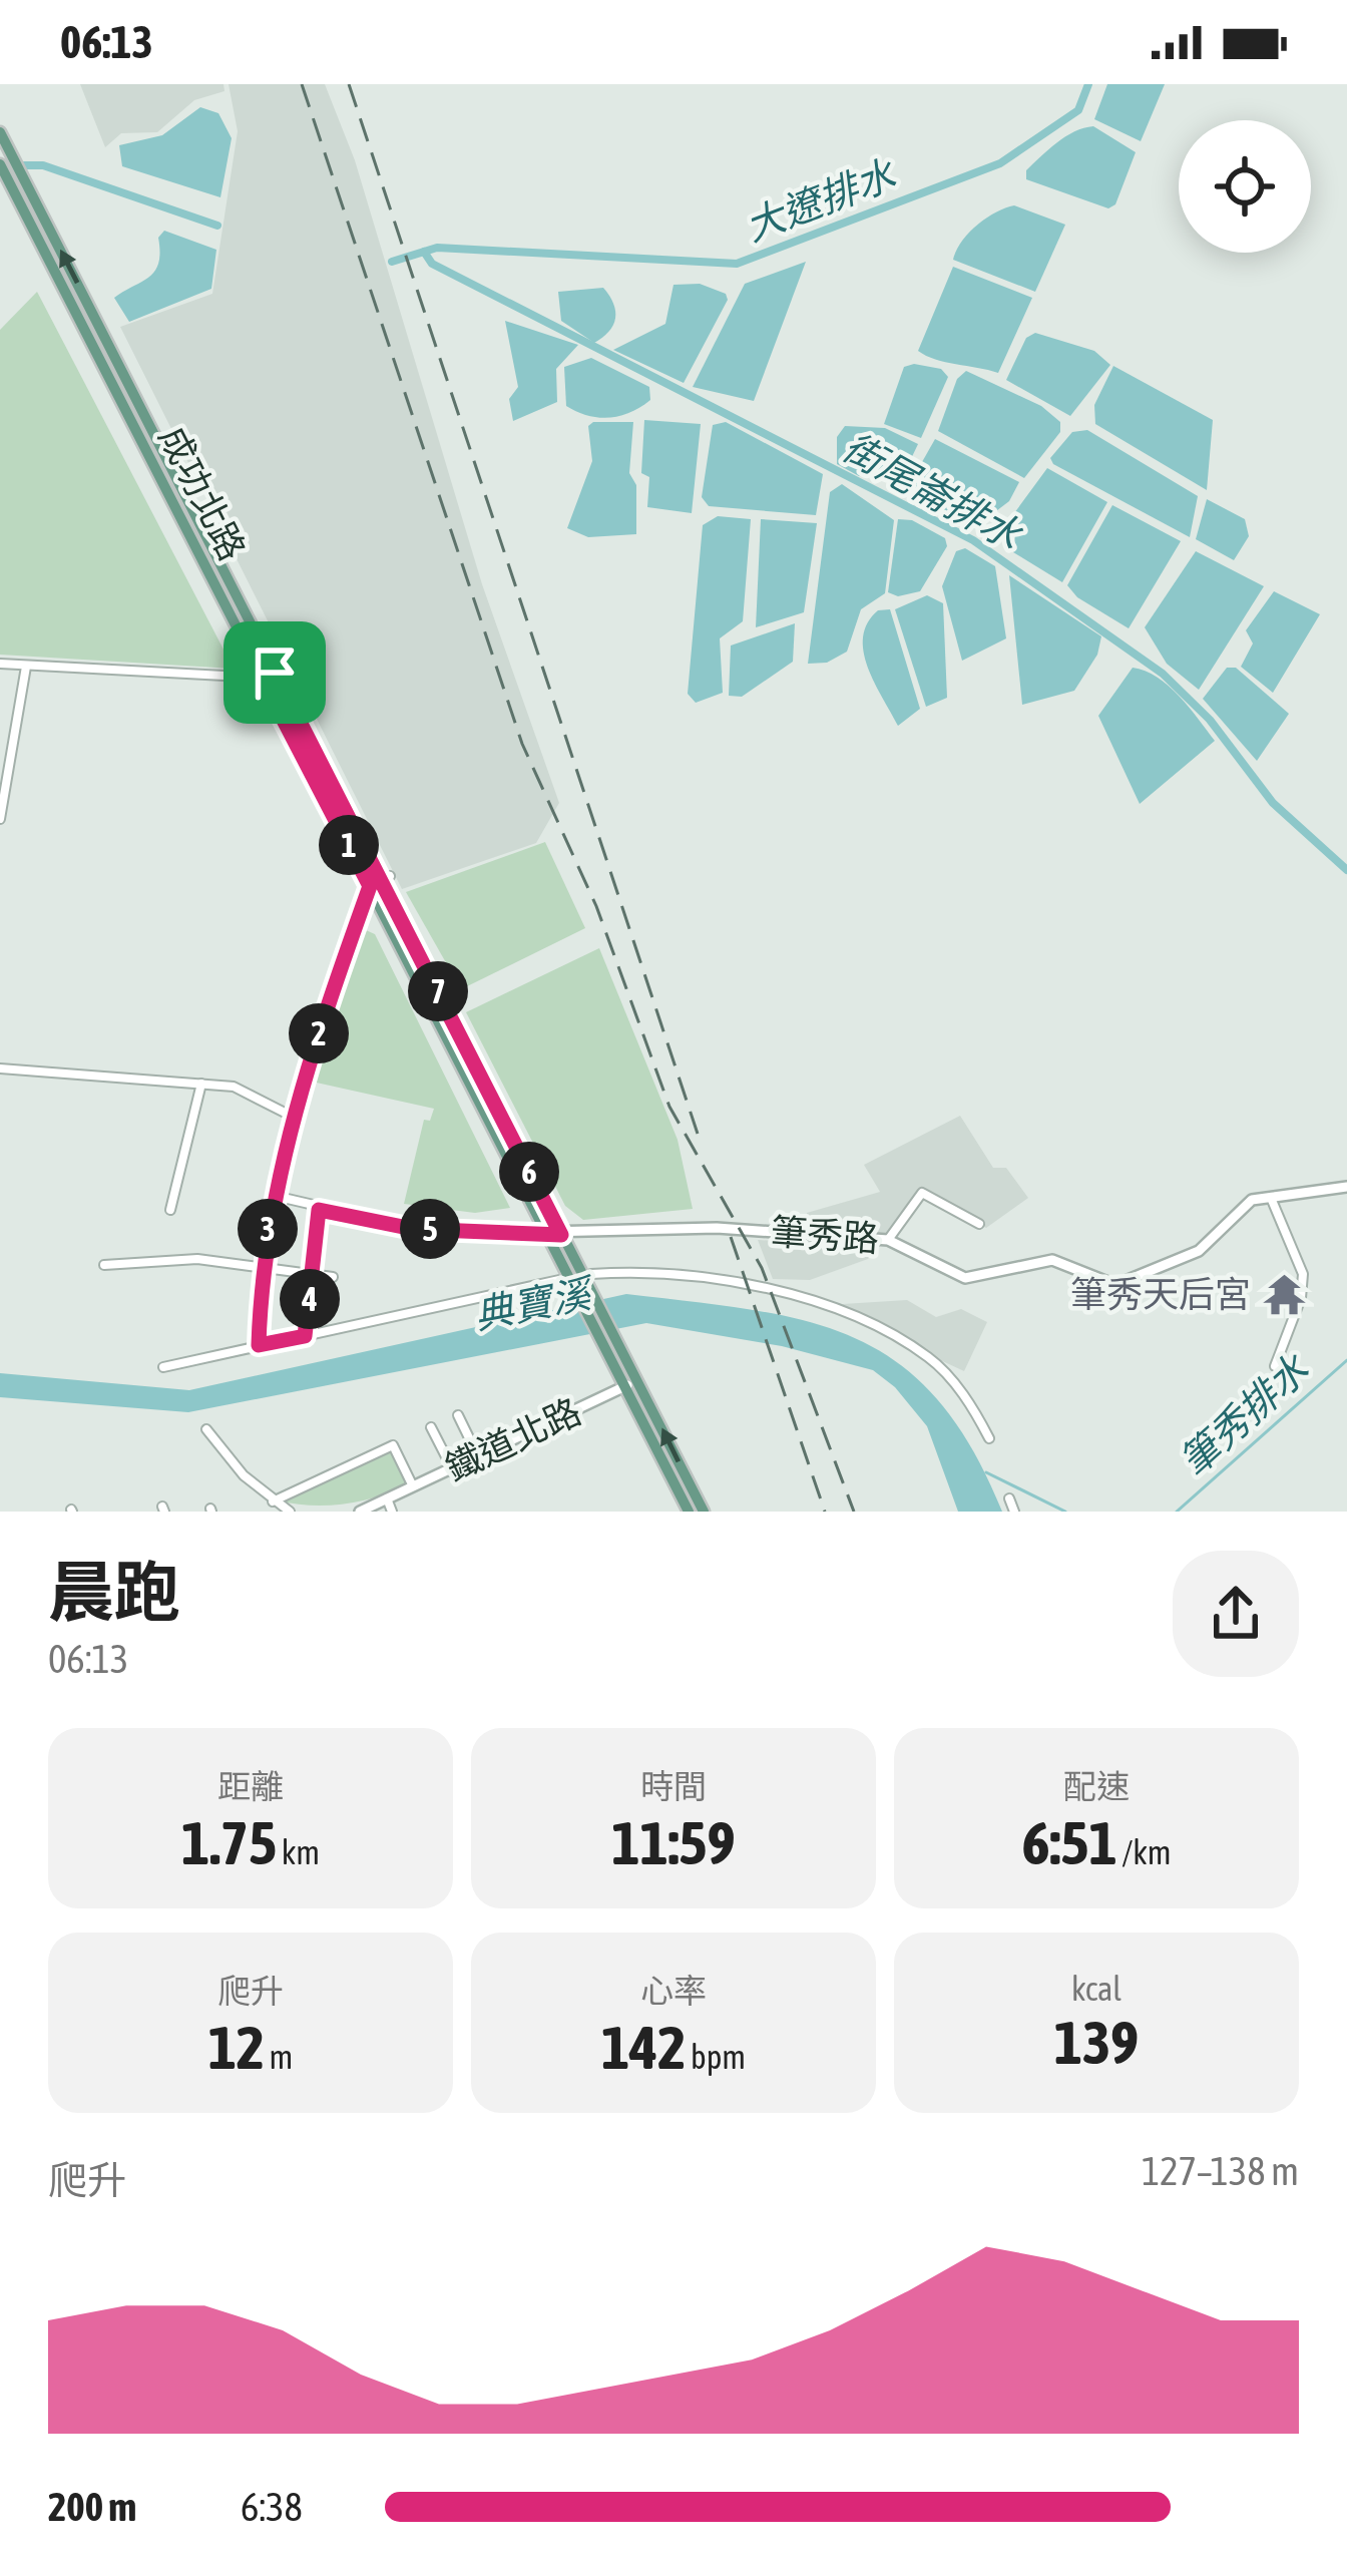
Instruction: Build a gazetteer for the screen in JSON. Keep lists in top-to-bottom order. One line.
{"streets":{"main road":["成功北路"],"street":["筆秀路","鐵道北路"]},"crossings":[["成功北路","筆秀路"]],"water":["大遼排水","街尾崙排水","典寶溪","筆秀排水"],"places":{"temple":["筆秀天后宮"]},"page":{"status":"06:13","pins":["1","7","2","6","3","5","4"],"heading":["晨跑","06:13"],"stats":[["距離","1.75 km"],["時間","11:59"],["配速","6:51 /km"],["爬升","12 m"],["心率","142 bpm"],["kcal","139"]],"chart":["爬升","127–138 m"],"list":[{"name":"200 m","note":"6:38"}]}}
